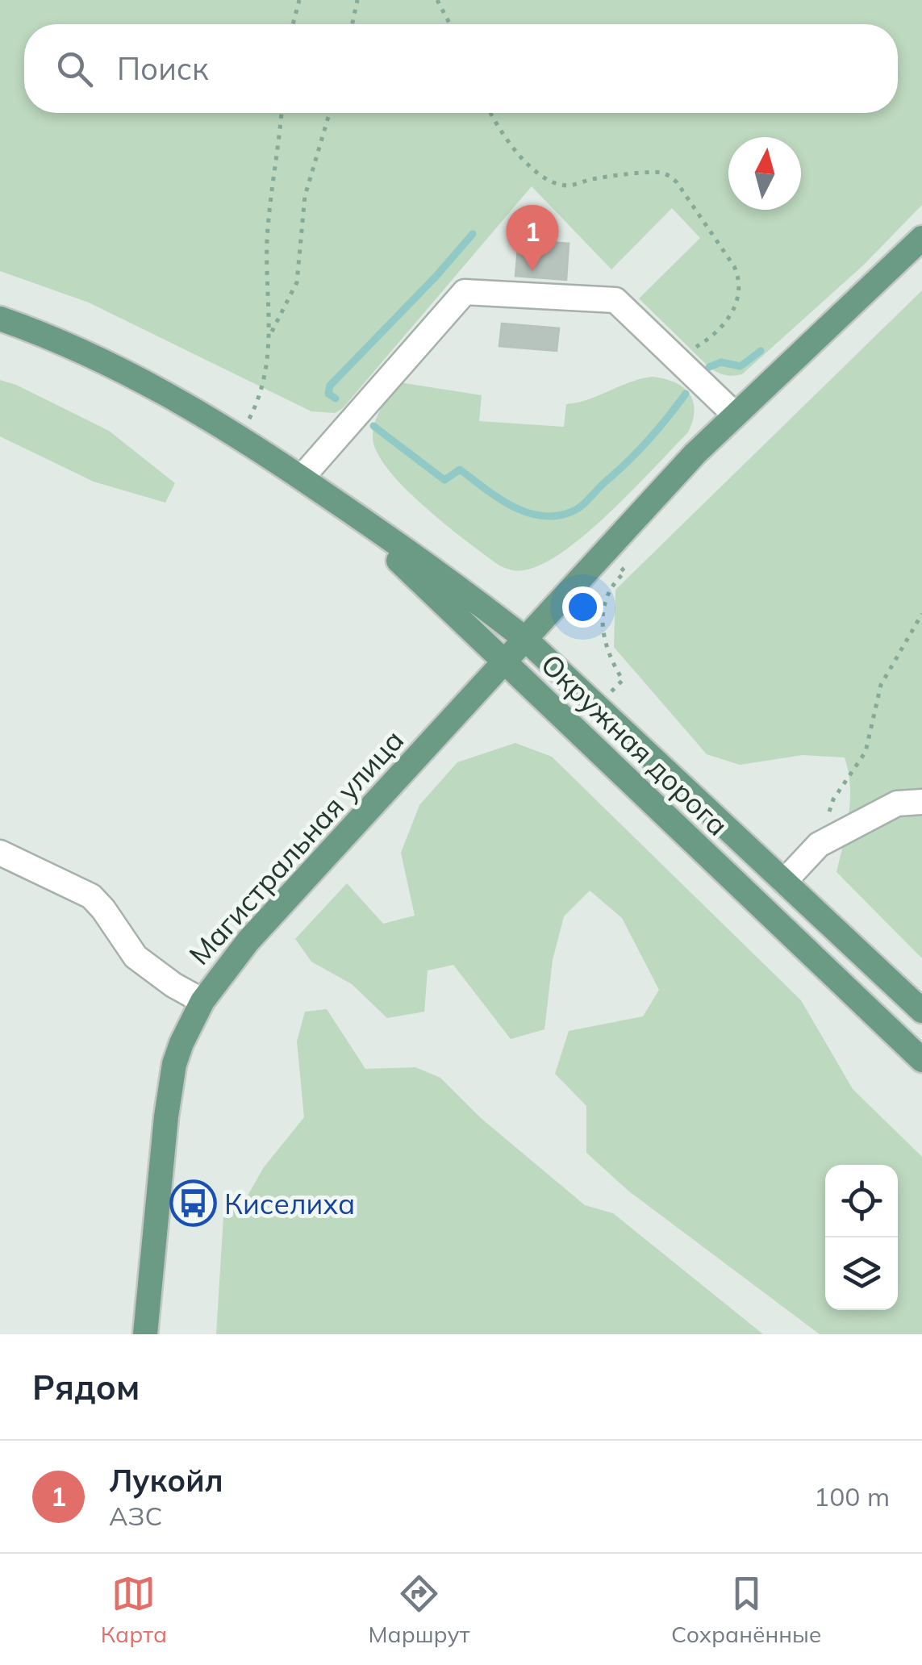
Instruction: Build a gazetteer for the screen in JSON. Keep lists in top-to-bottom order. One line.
{"streets":{"main road":["Окружная дорога","Магистральная улица"]},"crossings":[["Окружная дорога","Магистральная улица"]],"places":{"bus stop":["Киселиха"]},"north":"top","page":{"search":"Поиск","pins":"1","heading":"Рядом","list":[{"mark":"1","name":"Лукойл","note":"АЗС","value":"100 m"}],"nav":["Карта","Маршрут","Сохранённые"]}}
